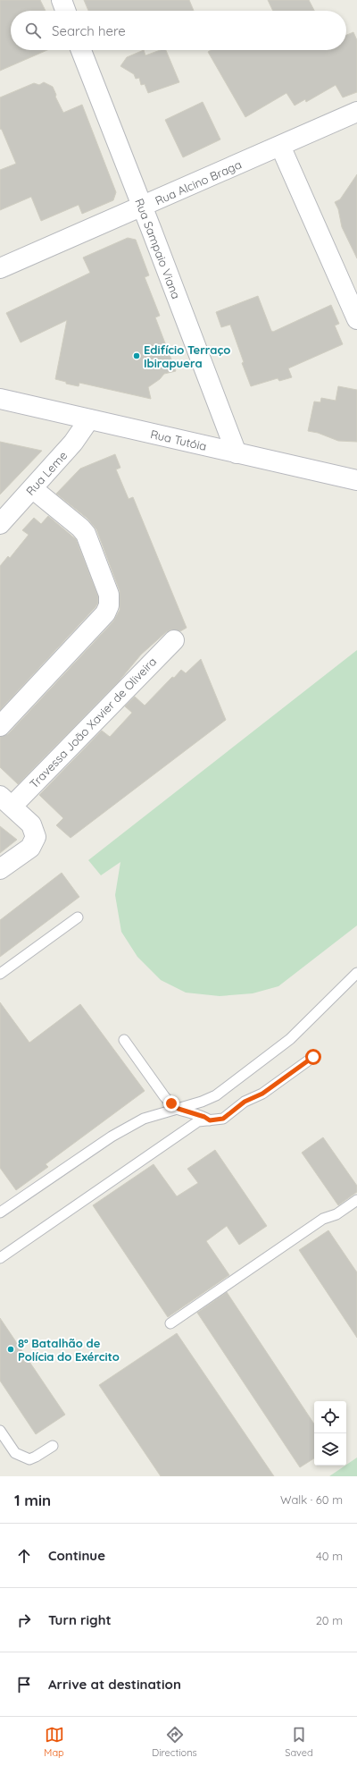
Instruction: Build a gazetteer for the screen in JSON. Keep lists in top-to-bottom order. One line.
{"streets":{"street":["Rua Alcino Braga","Rua Sampaio Viana","Rua Tutóia","Rua Leme","Travessa João Xavier de Oliveira"]},"crossings":[["Rua Alcino Braga","Rua Sampaio Viana"],["Rua Sampaio Viana","Rua Tutóia"],["Rua Tutóia","Rua Leme"]],"places":["Edifício Terraço Ibirapuera","8º Batalhão de Polícia do Exército"],"page":{"search":"Search here","heading":["1 min","Walk · 60 m"],"list":[["Continue","40 m"],["Turn right","20 m"],"Arrive at destination"],"nav":["Map","Directions","Saved"]}}
